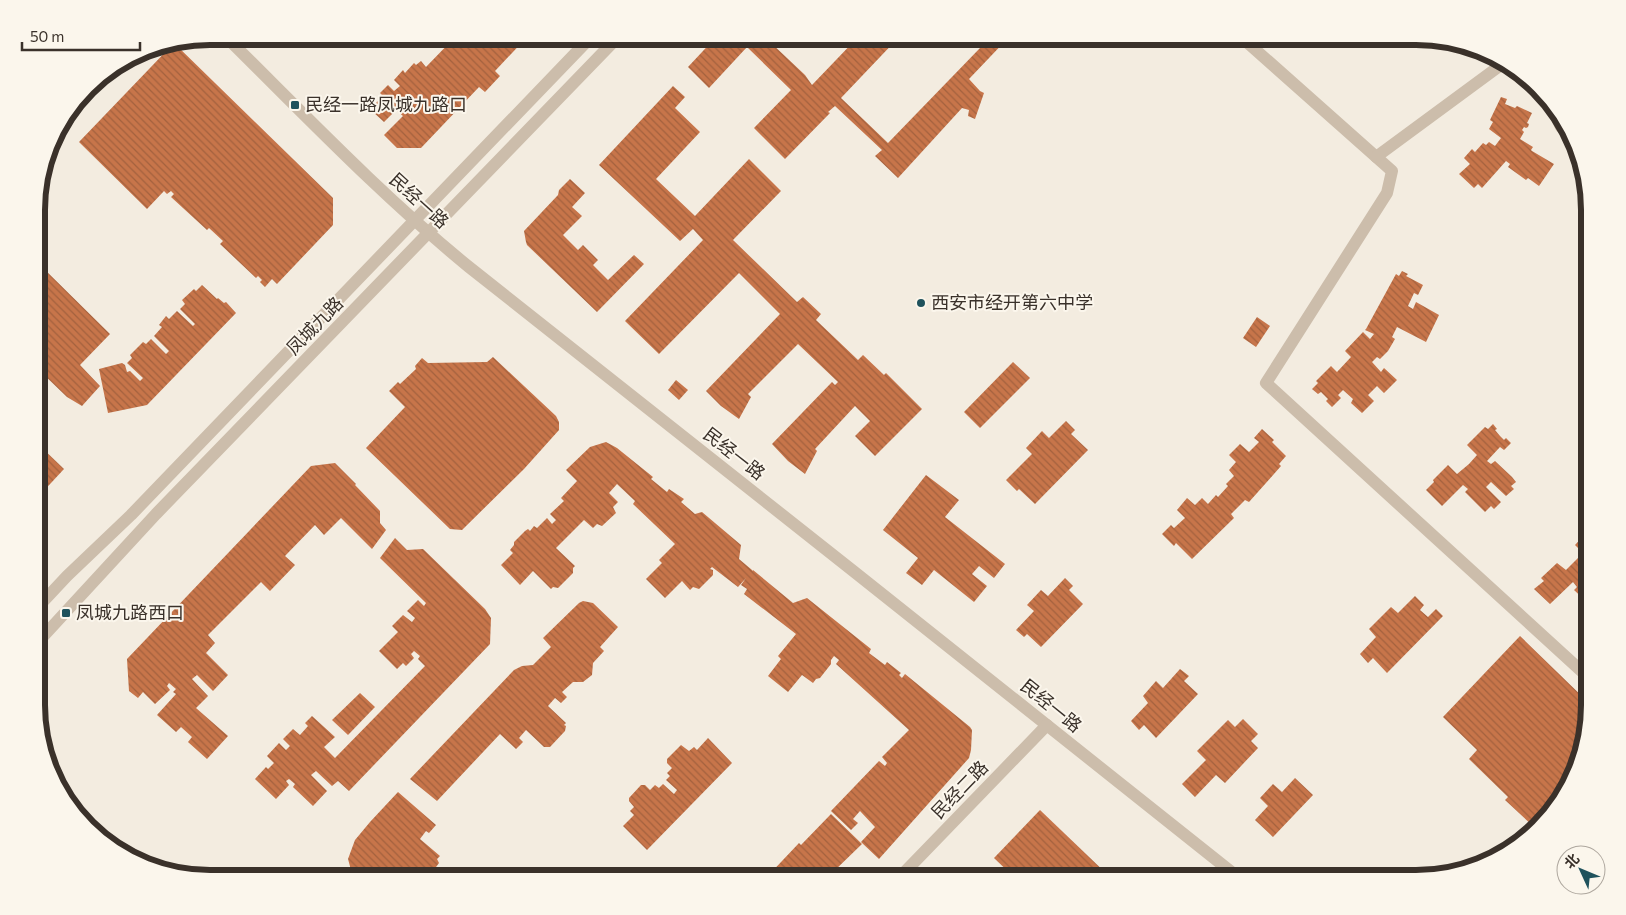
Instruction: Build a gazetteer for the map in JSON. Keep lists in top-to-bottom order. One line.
{"streets":{"street":["民经一路","凤城九路","民经二路"]},"crossings":[["民经一路","凤城九路"],["民经一路","民经二路"]],"places":{"transit":["民经一路凤城九路口","凤城九路西口"],"other":["西安市经开第六中学"]},"scale_bar":"50 m","north":"top left"}
